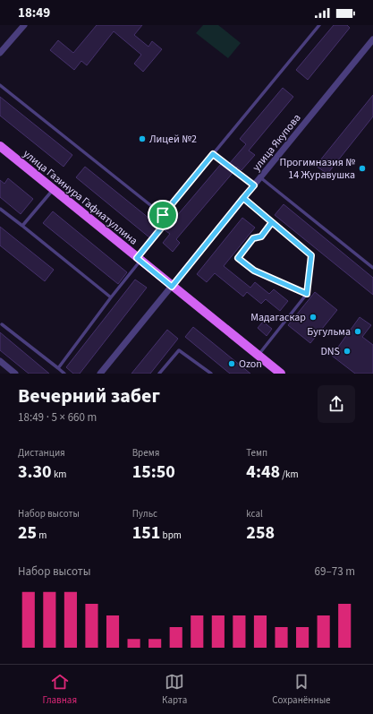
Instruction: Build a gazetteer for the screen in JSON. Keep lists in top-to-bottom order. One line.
{"streets":{"main road":["улица Газинура Гафиатуллина"],"street":["улица Якупова"]},"crossings":[["улица Якупова","улица Газинура Гафиатуллина"]],"places":["Лицей №2","Прогимназия № 14 Журавушка","Мадагаскар","Бугульма","DNS","Ozon"],"page":{"status":"18:49","heading":["Вечерний забег","18:49 · 5 × 660 m"],"stats":[["Дистанция","3.30 km"],["Время","15:50"],["Темп","4:48 /km"],["Набор высоты","25 m"],["Пульс","151 bpm"],["kcal","258"]],"chart":["Набор высоты","69–73 m"],"tabs":["Главная","Карта","Сохранённые"]}}
